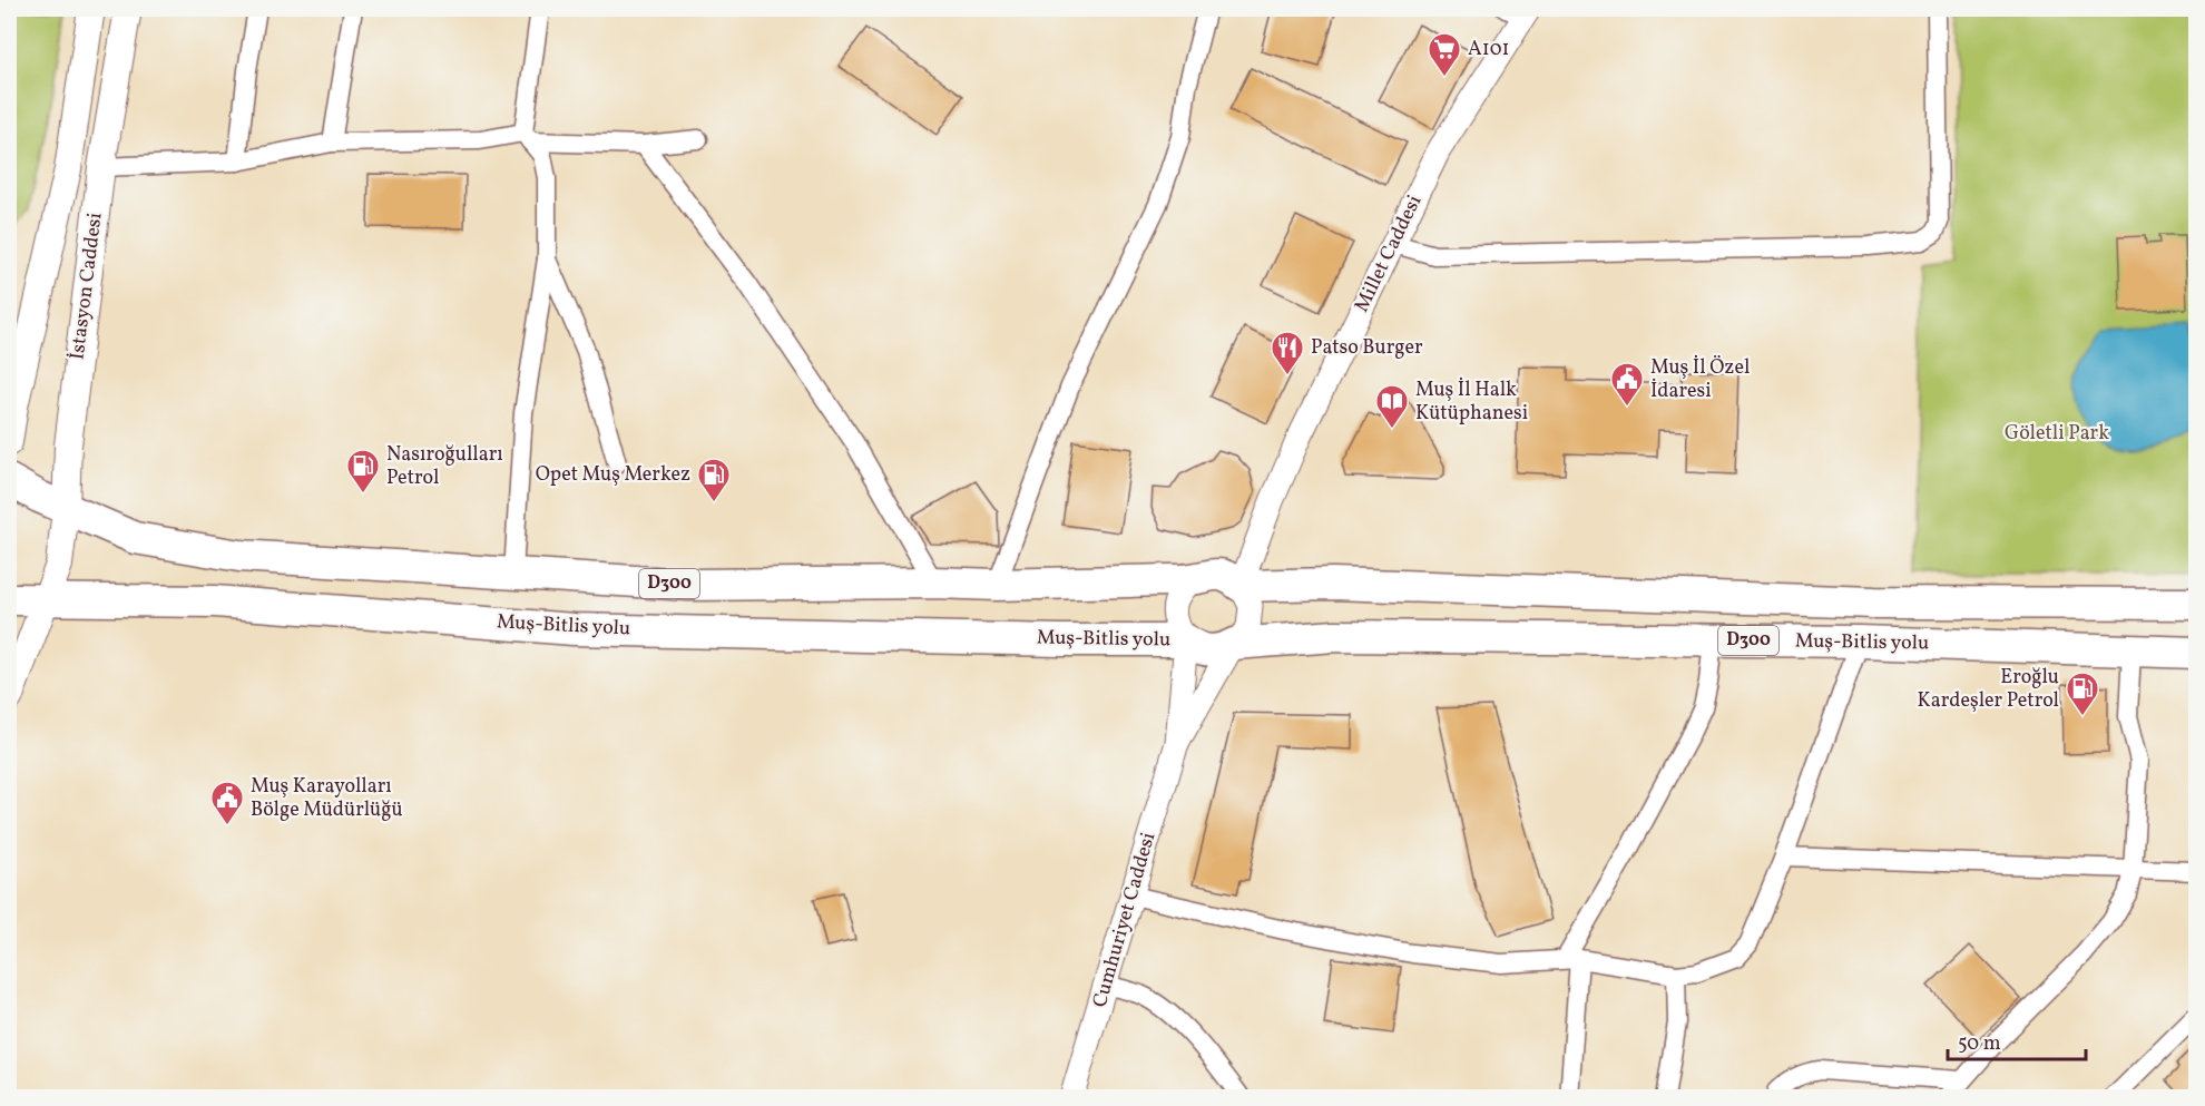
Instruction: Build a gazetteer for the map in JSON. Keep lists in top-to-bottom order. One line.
{"streets":{"highway":["D300","Muş-Bitlis yolu"],"main road":["İstasyon Caddesi"],"street":["Millet Caddesi","Cumhuriyet Caddesi"]},"crossings":[["Millet Caddesi","Muş-Bitlis yolu"],["Millet Caddesi","Cumhuriyet Caddesi"],["İstasyon Caddesi","D300"],["İstasyon Caddesi","Muş-Bitlis yolu"],["D300","Muş-Bitlis yolu"],["Muş-Bitlis yolu","Cumhuriyet Caddesi"]],"parks":["Göletli Park"],"places":{"supermarket":["A101"],"restaurant":["Patso Burger"],"public building":["Muş İl Özel İdaresi","Muş Karayolları Bölge Müdürlüğü"],"library":["Muş İl Halk Kütüphanesi"],"fuel station":["Nasıroğulları Petrol","Opet Muş Merkez","Eroğlu Kardeşler Petrol"]},"scale_bar":"50 m"}
